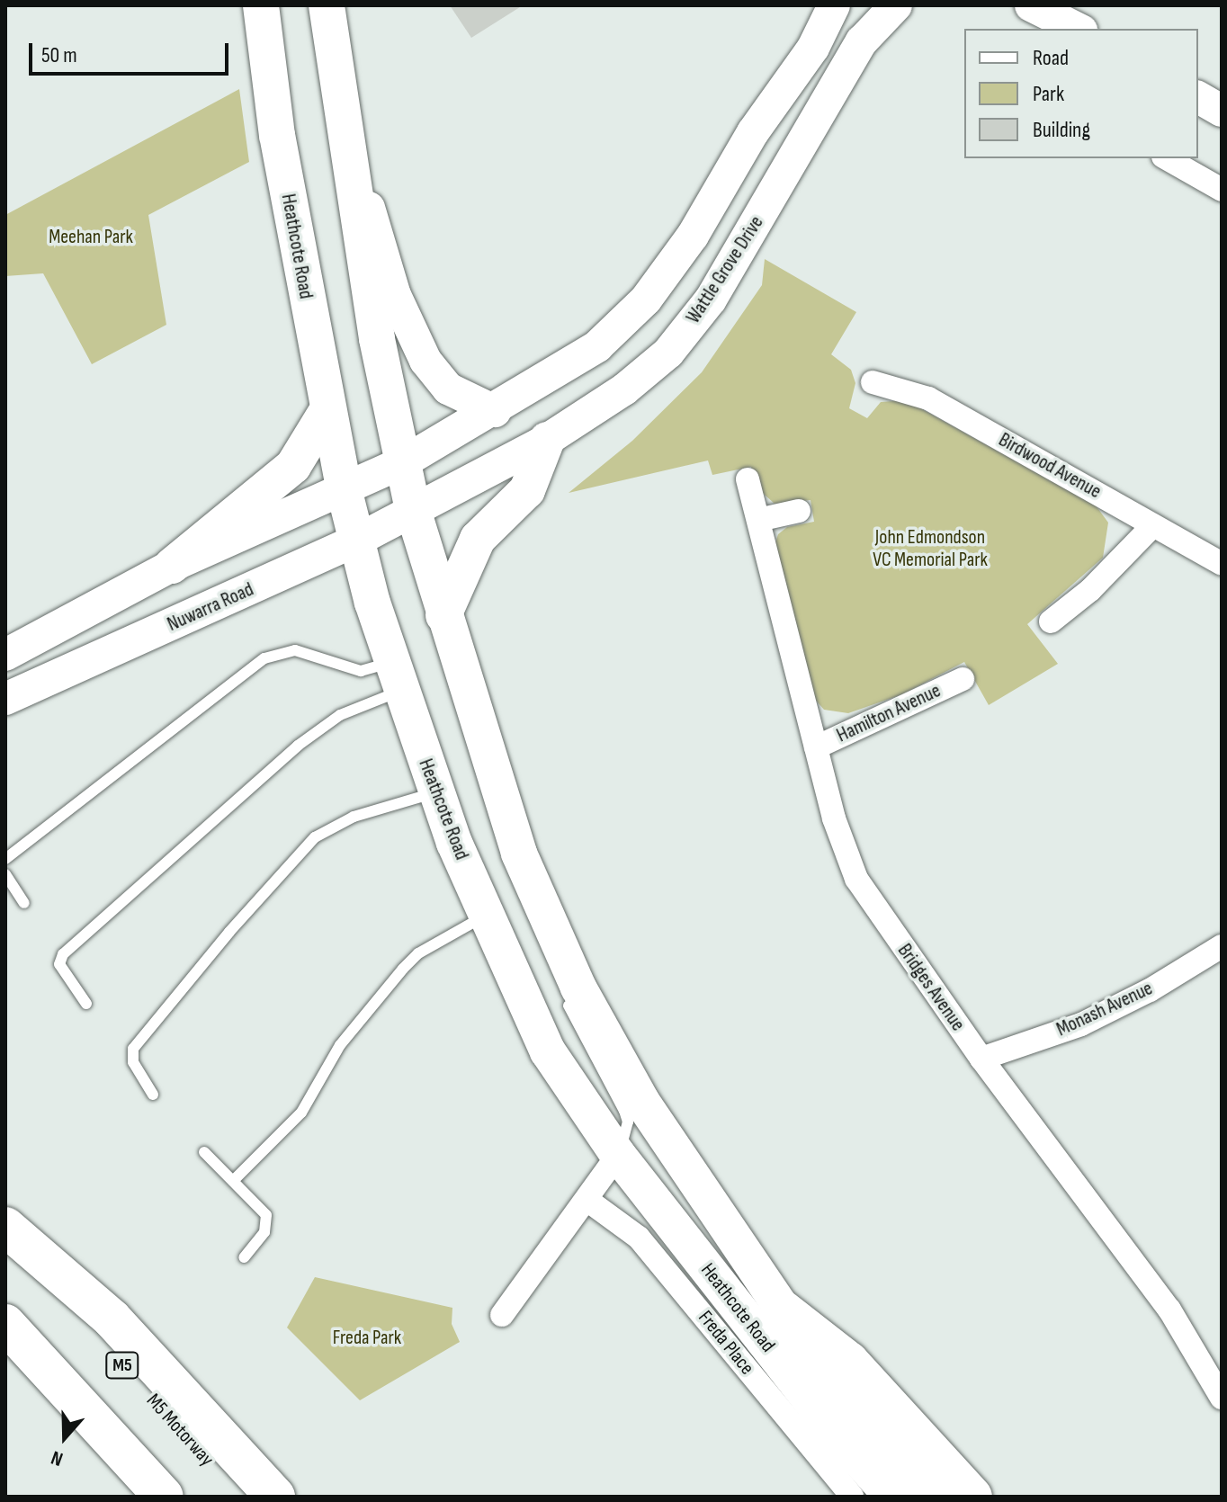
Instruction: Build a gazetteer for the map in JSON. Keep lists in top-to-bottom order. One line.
{"streets":{"highway":["M5","M5 Motorway"],"main road":["Heathcote Road","Wattle Grove Drive","Nuwarra Road"],"street":["Birdwood Avenue","Hamilton Avenue","Bridges Avenue","Monash Avenue","Freda Place"]},"crossings":[["Heathcote Road","Wattle Grove Drive"],["Heathcote Road","Nuwarra Road"],["Wattle Grove Drive","Nuwarra Road"],["Hamilton Avenue","Bridges Avenue"],["Bridges Avenue","Monash Avenue"]],"parks":["Meehan Park","John Edmondson VC Memorial Park","Freda Park"],"legend":["Road","Park","Building"],"scale_bar":"50 m","north":"bottom"}
